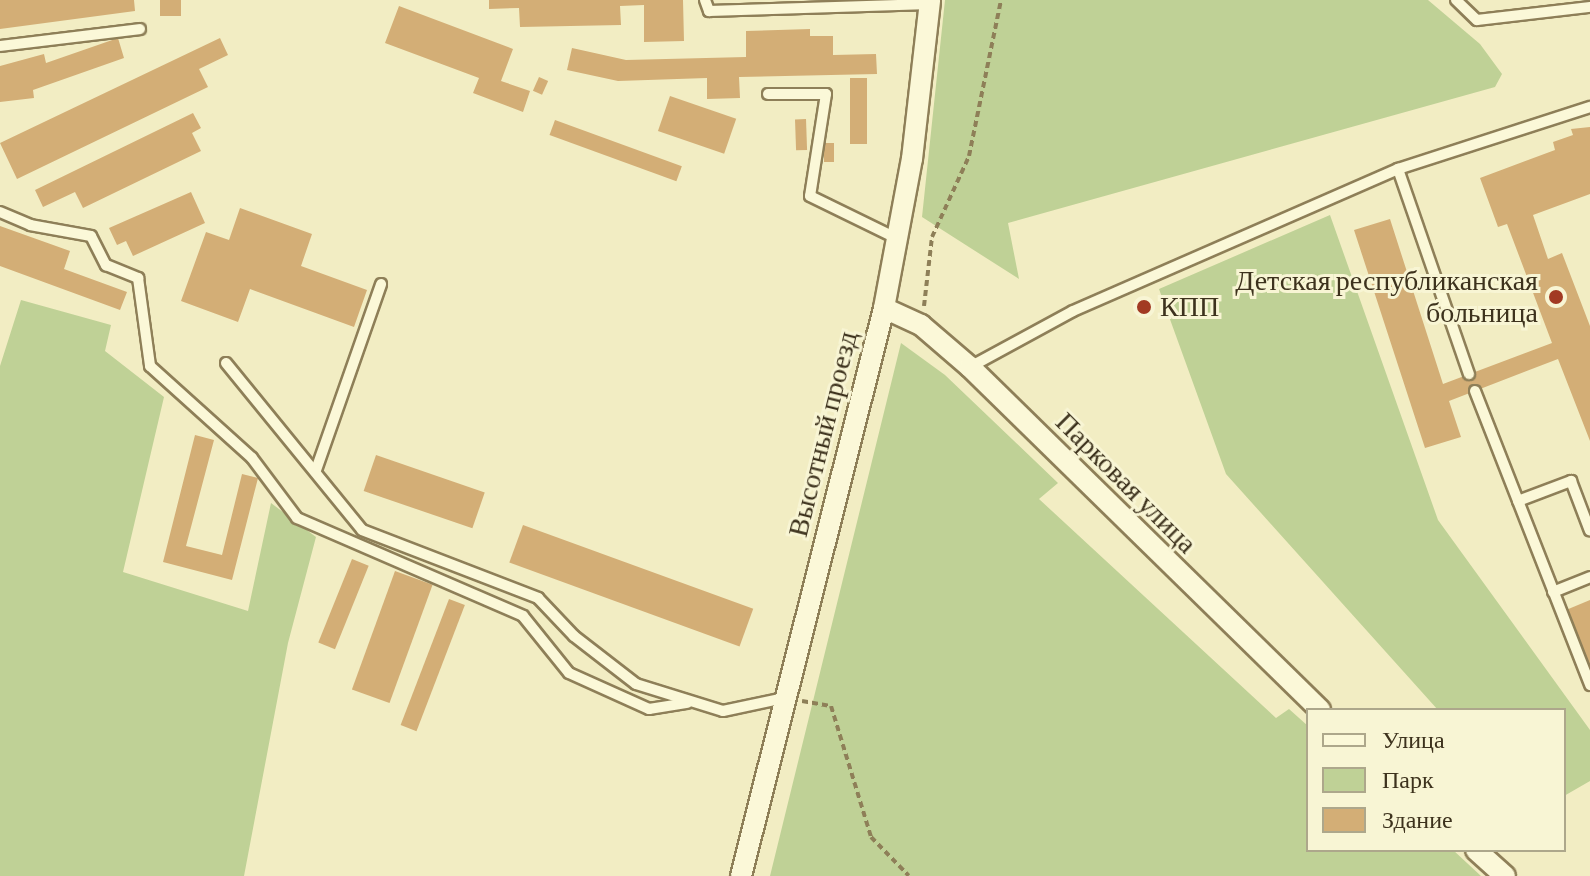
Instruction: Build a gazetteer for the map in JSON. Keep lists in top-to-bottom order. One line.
{"streets":{"street":["Высотный проезд","Парковая улица"]},"crossings":[["Высотный проезд","Парковая улица"]],"places":["Детская республиканская больница","КПП"],"legend":["Улица","Парк","Здание"]}
